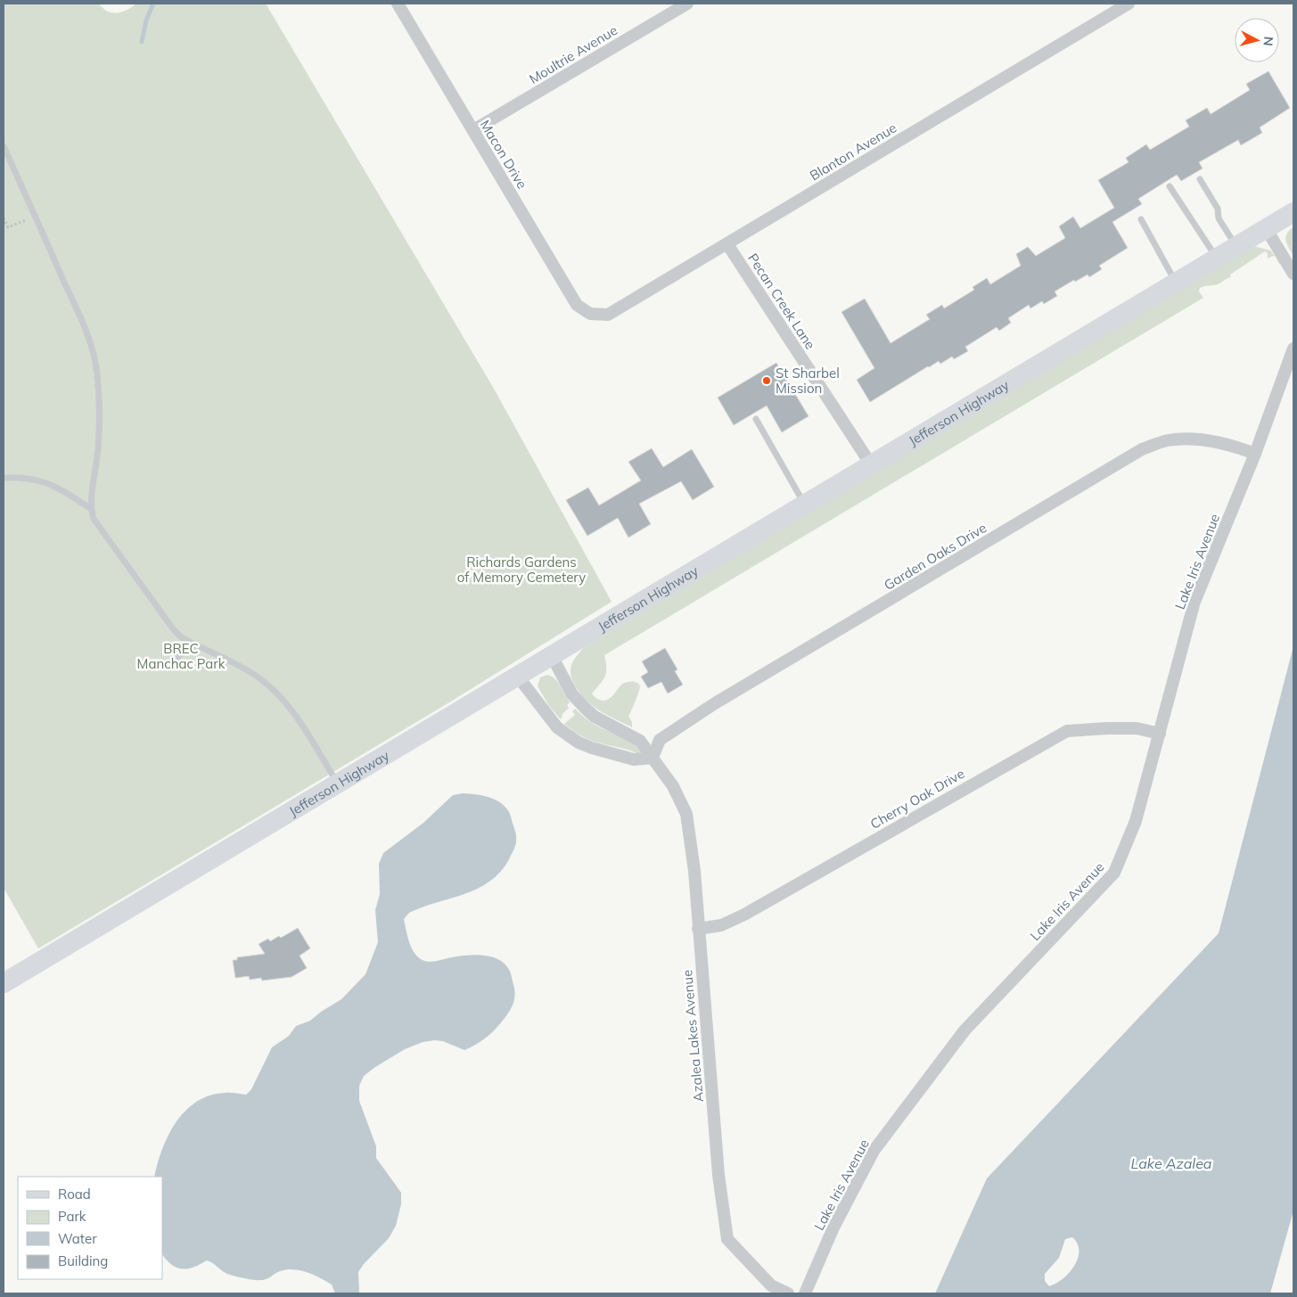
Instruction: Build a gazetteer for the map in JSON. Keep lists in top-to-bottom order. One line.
{"streets":{"main road":["Jefferson Highway"],"street":["Moultrie Avenue","Blanton Avenue","Macon Drive","Pecan Creek Lane","Garden Oaks Drive","Lake Iris Avenue","Cherry Oak Drive","Azalea Lakes Avenue"]},"crossings":[["Moultrie Avenue","Macon Drive"],["Blanton Avenue","Macon Drive"],["Blanton Avenue","Pecan Creek Lane"],["Pecan Creek Lane","Jefferson Highway"],["Jefferson Highway","Azalea Lakes Avenue"],["Garden Oaks Drive","Lake Iris Avenue"],["Garden Oaks Drive","Azalea Lakes Avenue"],["Lake Iris Avenue","Cherry Oak Drive"],["Cherry Oak Drive","Azalea Lakes Avenue"]],"water":["Lake Azalea"],"parks":["Richards Gardens of Memory Cemetery","BREC Manchac Park"],"places":["St Sharbel Mission"],"legend":["Road","Park","Water","Building"],"north":"right"}
